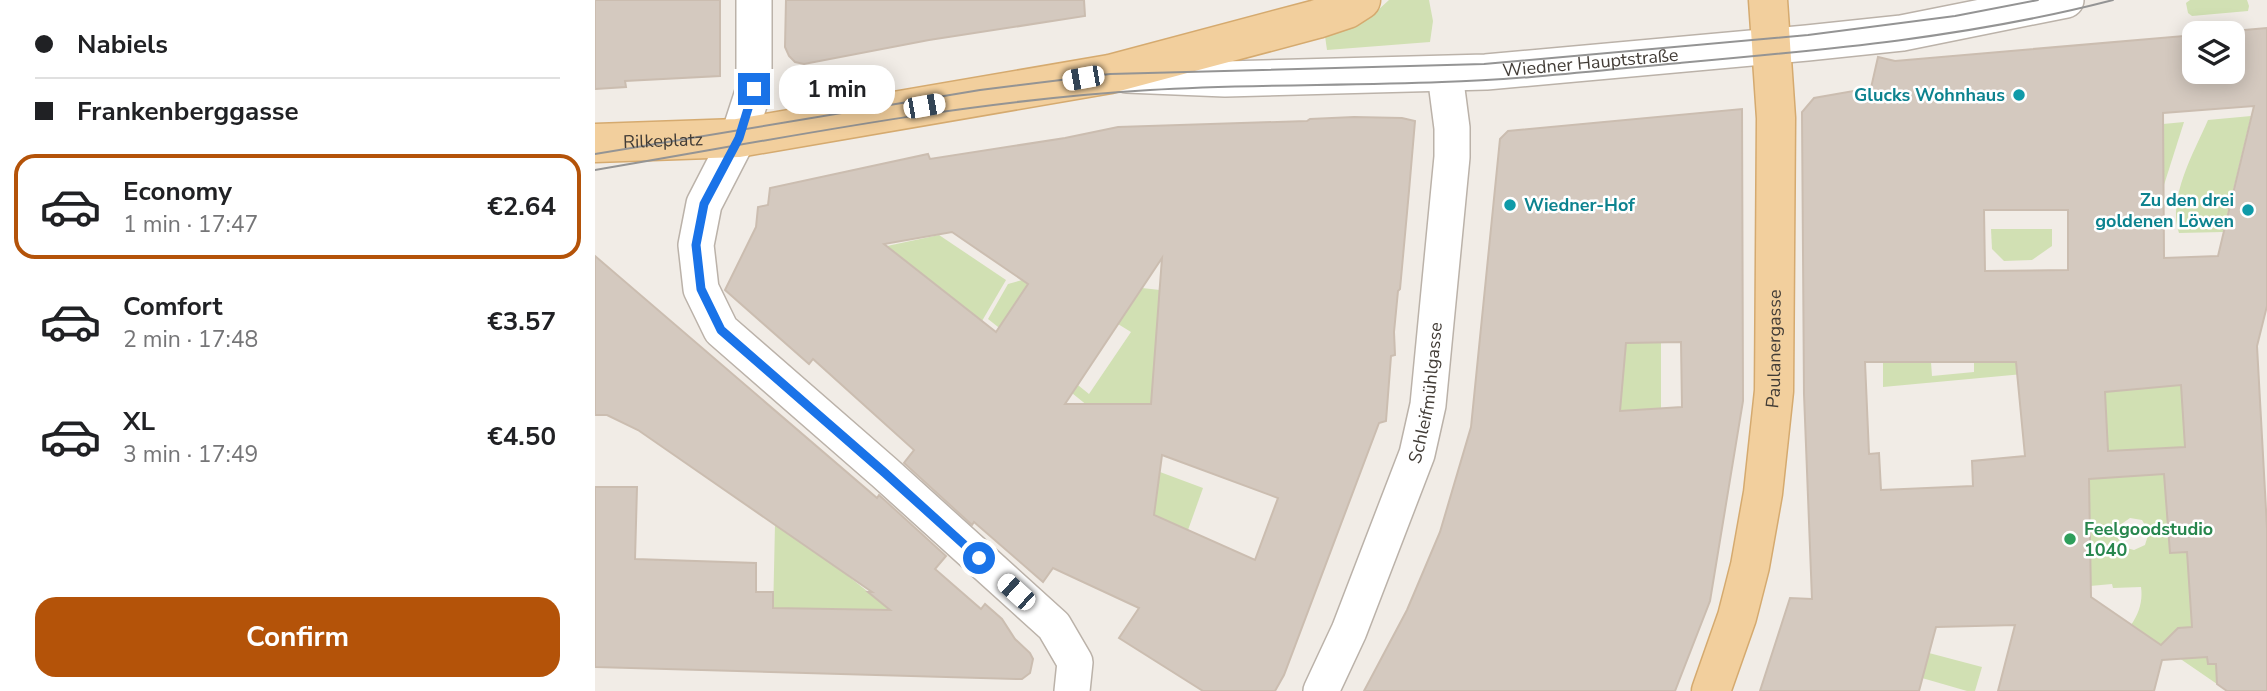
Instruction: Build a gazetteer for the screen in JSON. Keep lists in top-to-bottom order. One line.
{"streets":{"main road":["Wiedner Hauptstraße","Rilkeplatz","Paulanergasse"],"street":["Schleifmühlgasse"]},"crossings":[["Wiedner Hauptstraße","Rilkeplatz"],["Wiedner Hauptstraße","Paulanergasse"],["Wiedner Hauptstraße","Schleifmühlgasse"]],"places":["Glucks Wohnhaus","Wiedner-Hof","Zu den drei goldenen Löwen","Feelgoodstudio 1040"],"page":{"banner":["Nabiels","Frankenberggasse"],"bubble":"1 min","list":[{"name":"Economy","note":"1 min · 17:47","value":"€2.64"},{"name":"Comfort","note":"2 min · 17:48","value":"€3.57"},{"name":"XL","note":"3 min · 17:49","value":"€4.50"}],"buttons":"Confirm"}}
